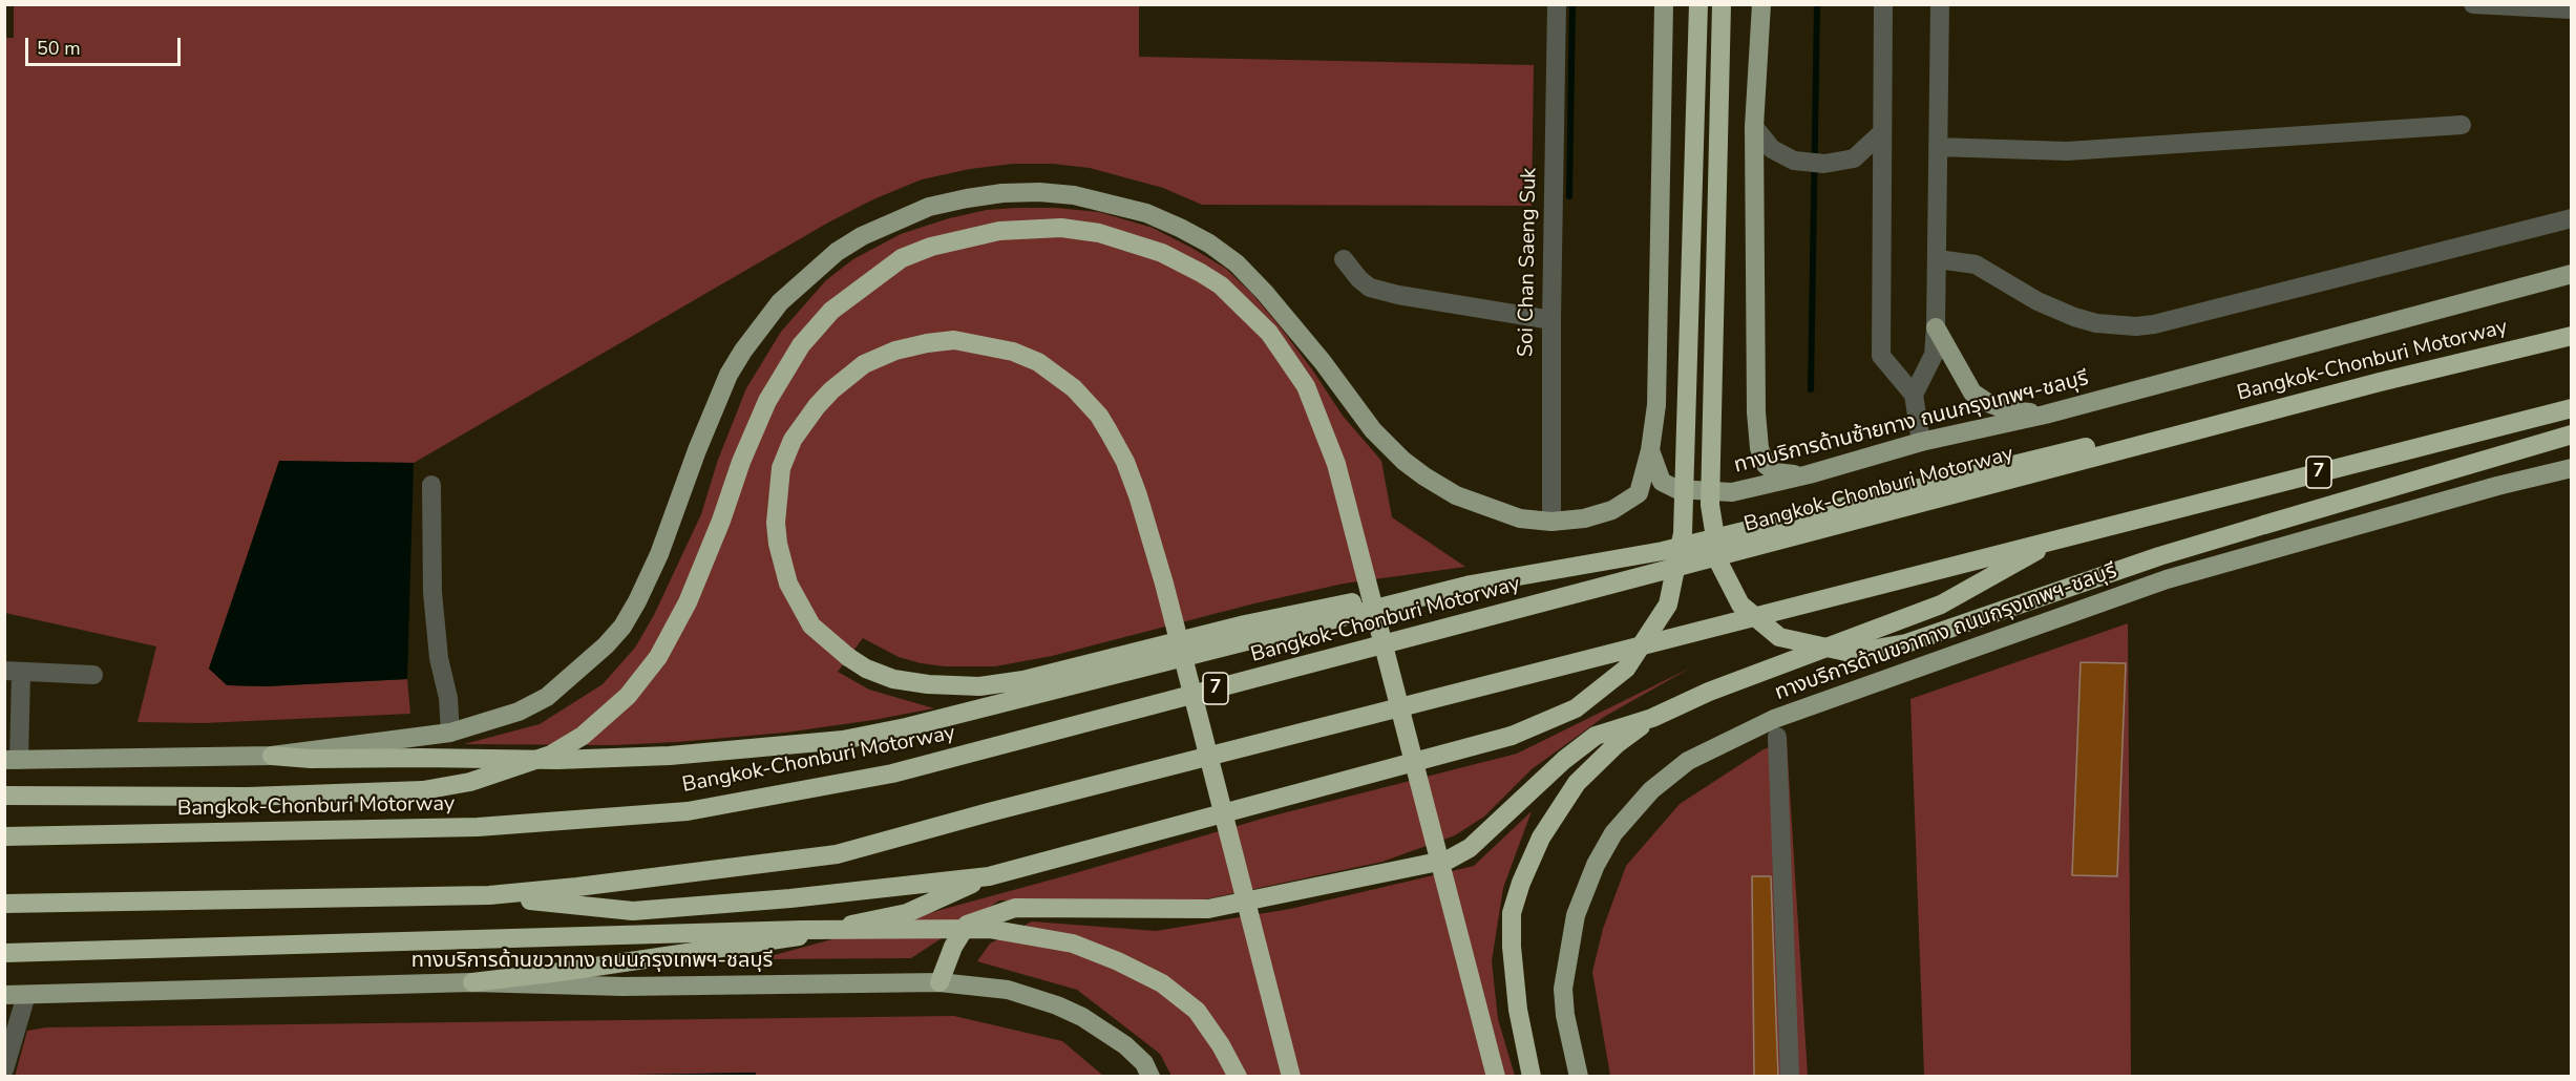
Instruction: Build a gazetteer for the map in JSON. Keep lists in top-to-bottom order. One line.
{"streets":{"highway":["Bangkok-Chonburi Motorway","7"],"main road":["ทางบริการด้านซ้ายทาง ถนนกรุงเทพฯ-ชลบุรี","ทางบริการด้านขวาทาง ถนนกรุงเทพฯ-ชลบุรี"],"street":["Soi Chan Saeng Suk"]},"scale_bar":"50 m"}
